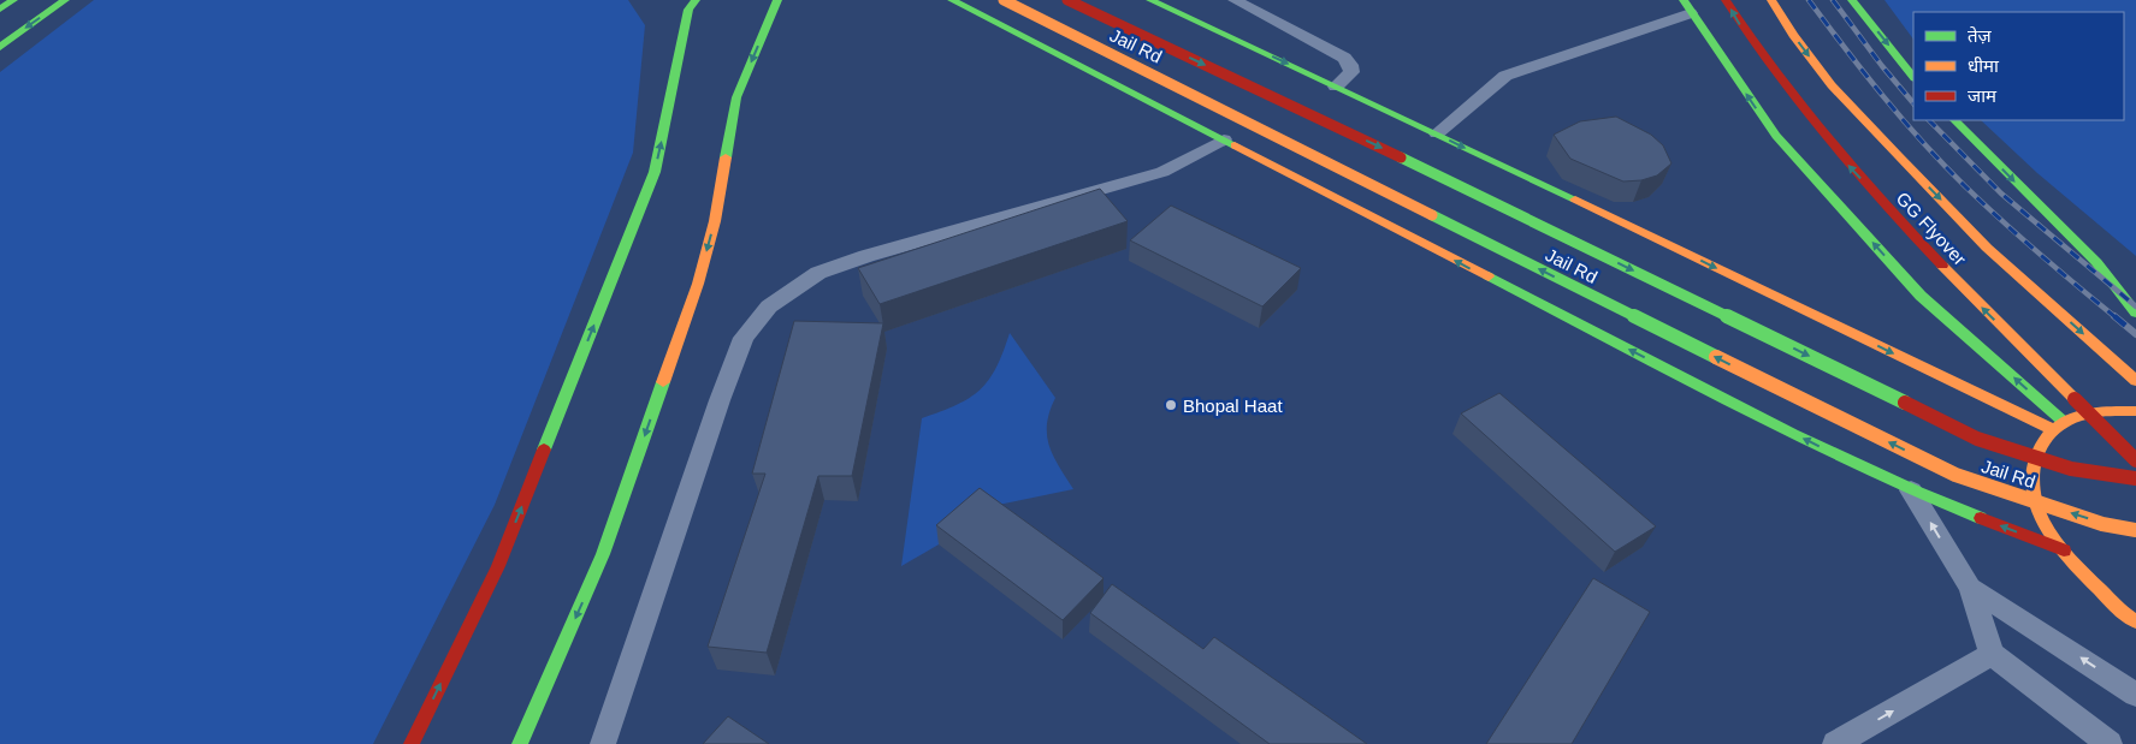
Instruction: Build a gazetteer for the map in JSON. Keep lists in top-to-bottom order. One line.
{"streets":{"main road":["Jail Rd","GG Flyover"]},"places":["Bhopal Haat"],"legend":["तेज़","धीमा","जाम"]}
